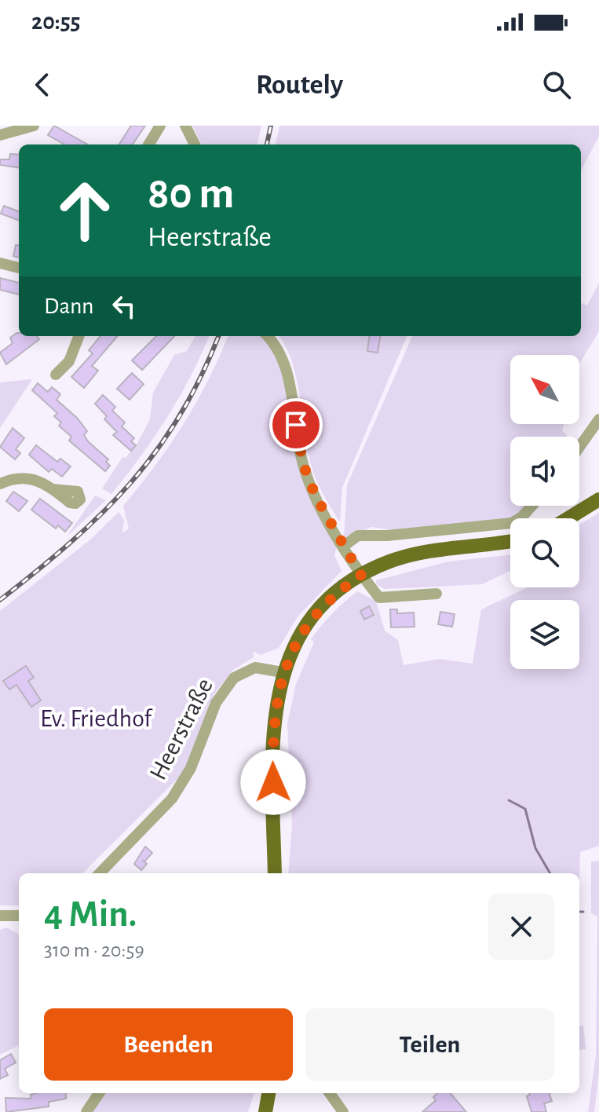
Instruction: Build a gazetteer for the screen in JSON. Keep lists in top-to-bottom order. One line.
{"streets":{"street":["Heerstraße"]},"parks":["Ev. Friedhof"],"north":"top left","page":{"status":"20:55","header":"Routely","turn":["80 m","Heerstraße"],"then":"Dann","heading":["4 Min.","310 m · 20:59"],"buttons":["Beenden","Teilen"]}}
